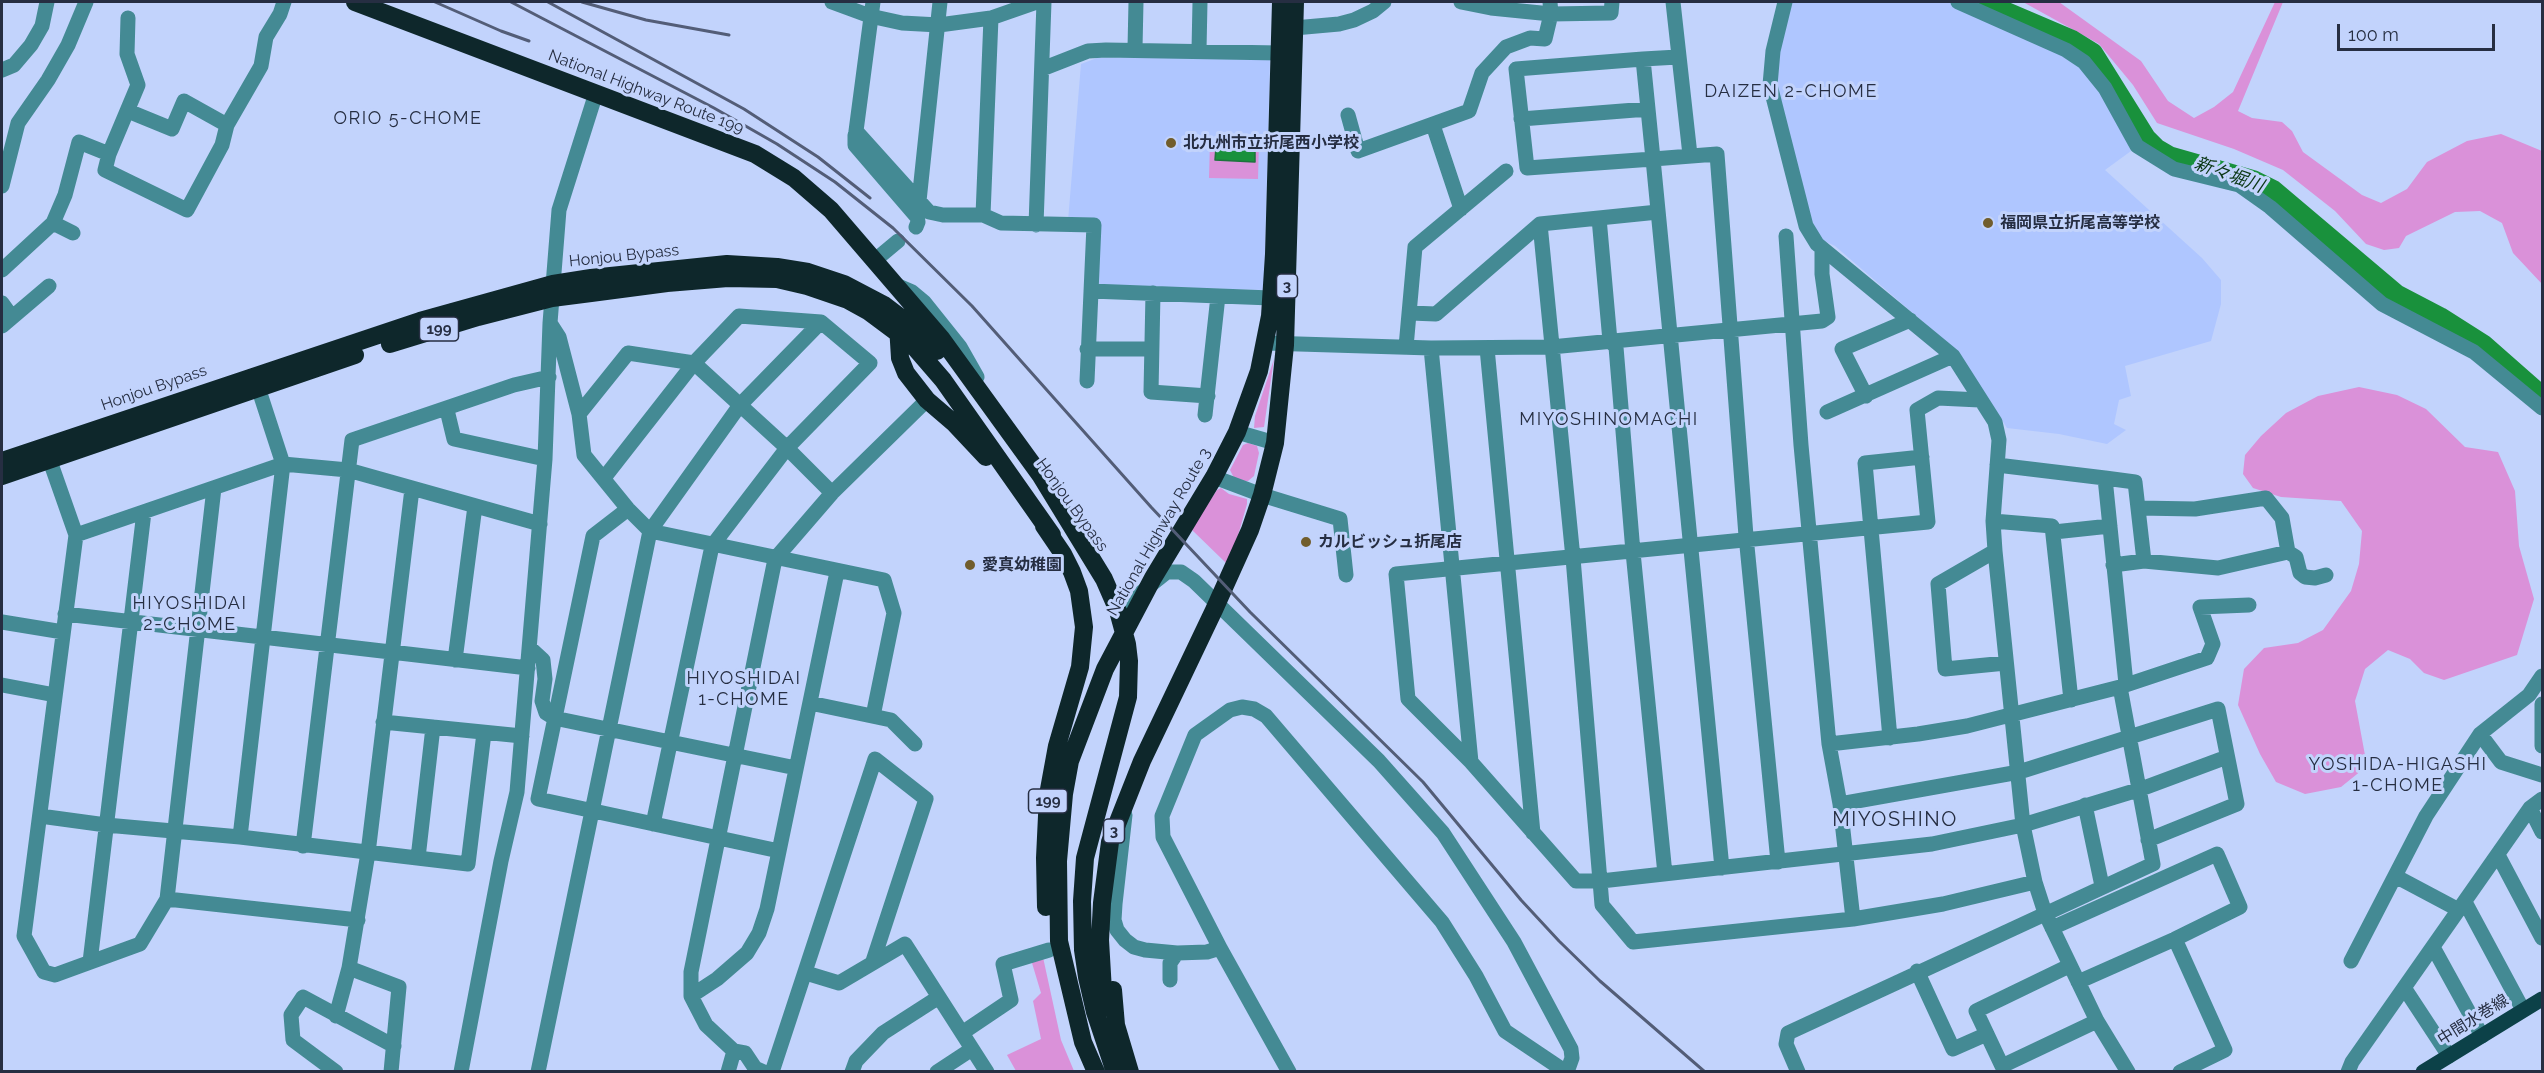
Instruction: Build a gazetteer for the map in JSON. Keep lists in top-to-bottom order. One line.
{"streets":{"highway":["National Highway Route 199","Honjou Bypass","3","199","National Highway Route 3"],"main road":["中間水巻線"]},"crossings":[["National Highway Route 199","Honjou Bypass"],["National Highway Route 199","National Highway Route 3"]],"districts":["DAIZEN 2-CHOME","ORIO 5-CHOME","MIYOSHINOMACHI","HIYOSHIDAI 2-CHOME","HIYOSHIDAI 1-CHOME","YOSHIDA-HIGASHI 1-CHOME","MIYOSHINO"],"water":["新々堀川"],"places":["北九州市立折尾西小学校","福岡県立折尾高等学校","カルビッシュ折尾店","愛真幼稚園"],"scale_bar":"100 m"}
